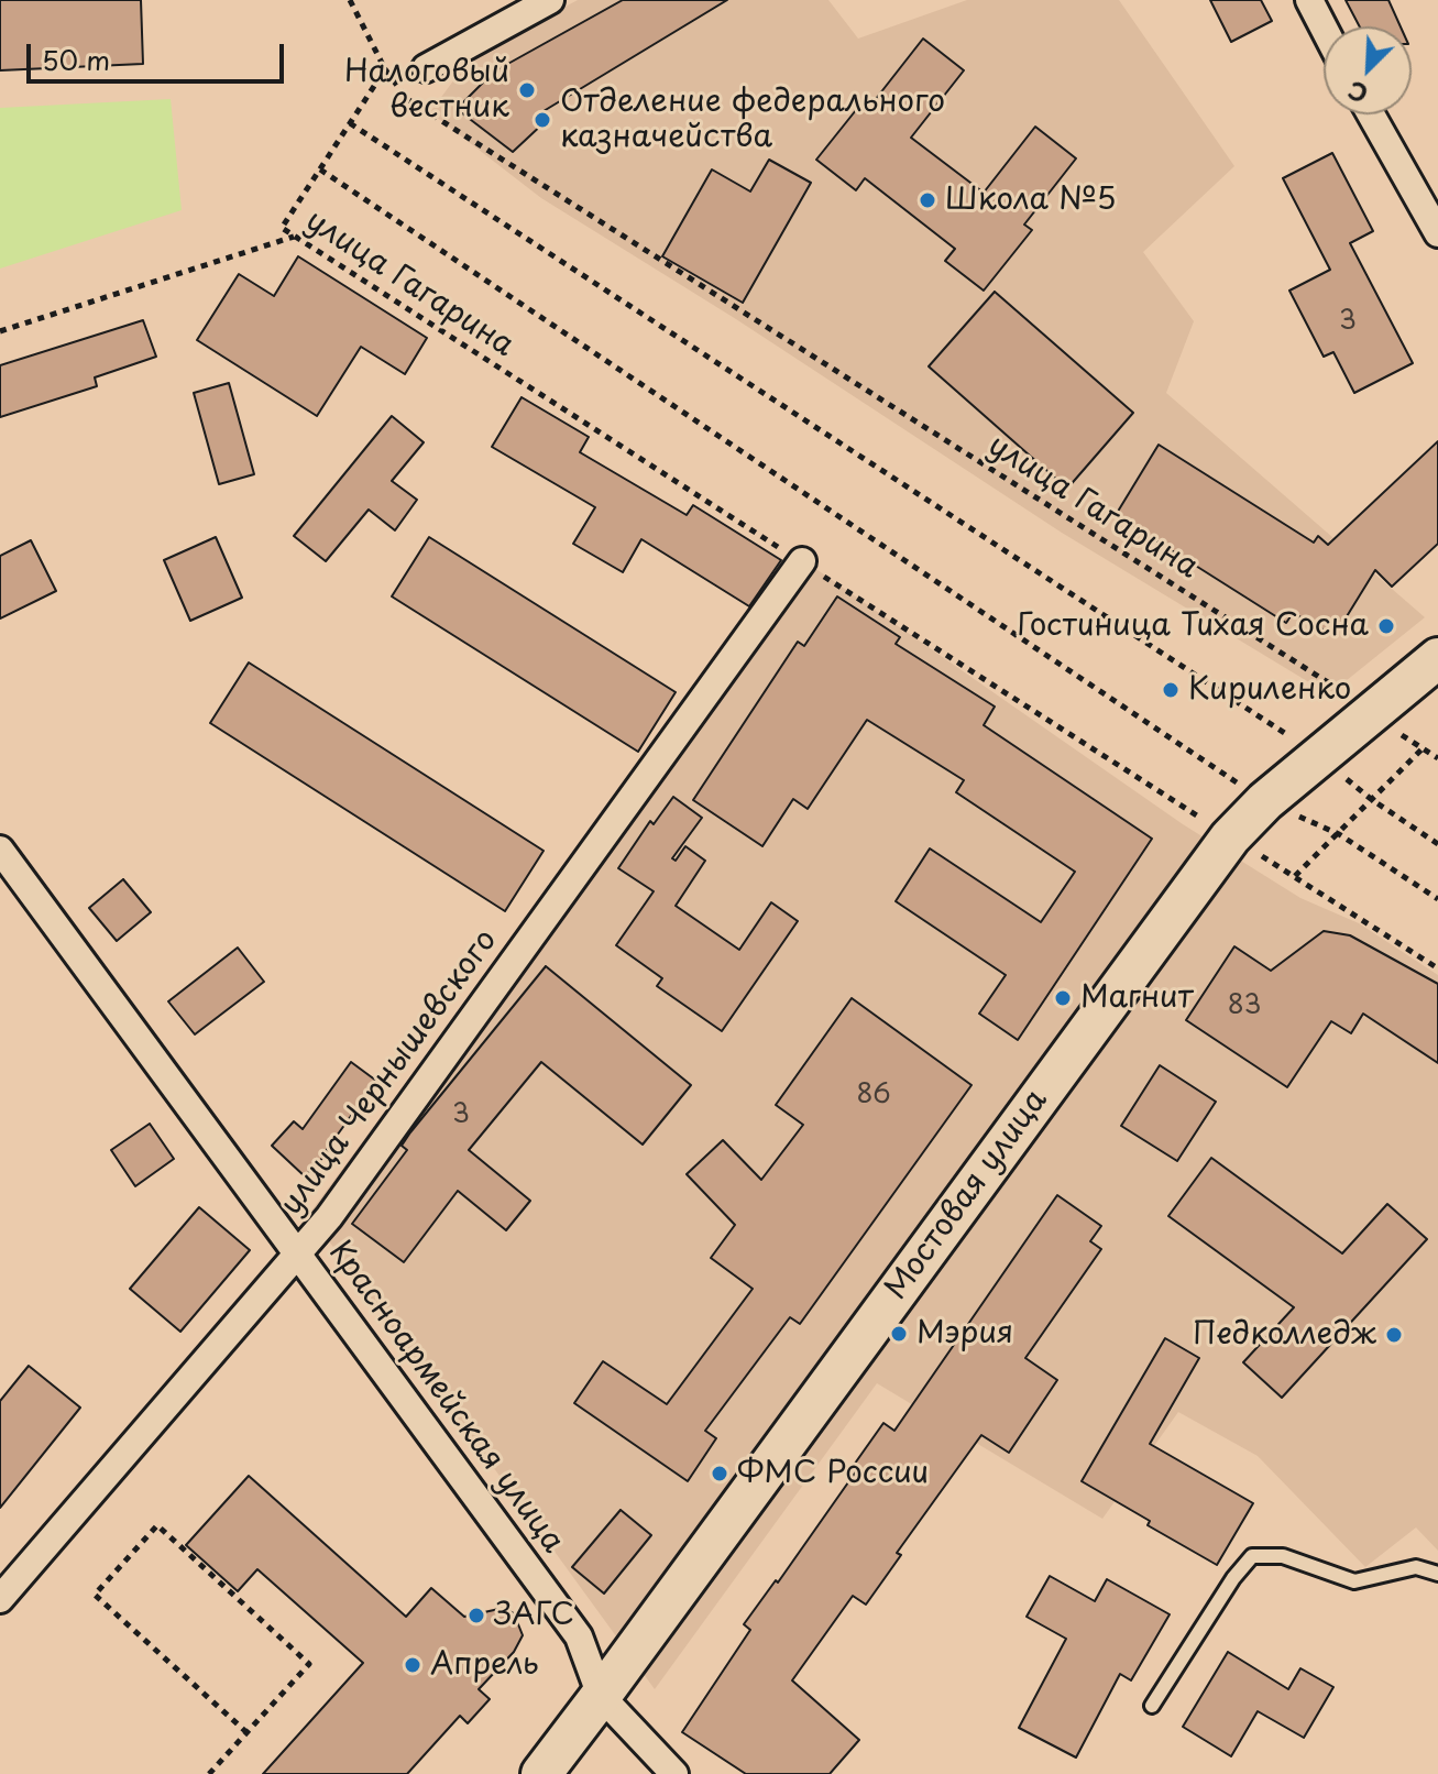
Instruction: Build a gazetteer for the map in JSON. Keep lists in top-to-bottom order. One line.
{"streets":{"main road":["Мостовая улица"],"street":["улица Чернышевского","Красноармейская улица"],"path":["улица Гагарина"]},"crossings":[["улица Гагарина","улица Чернышевского"],["улица Гагарина","Мостовая улица"],["улица Чернышевского","Красноармейская улица"],["Мостовая улица","Красноармейская улица"]],"places":["Налоговый вестник","Отделение федерального казначейства","Школа №5","Гостиница Тихая Сосна","Кириленко","Магнит","Мэрия","Педколледж","ФМС России","ЗАГС","Апрель"],"house_numbers":["3","83","86","3"],"scale_bar":"50 m","north":"bottom left"}
